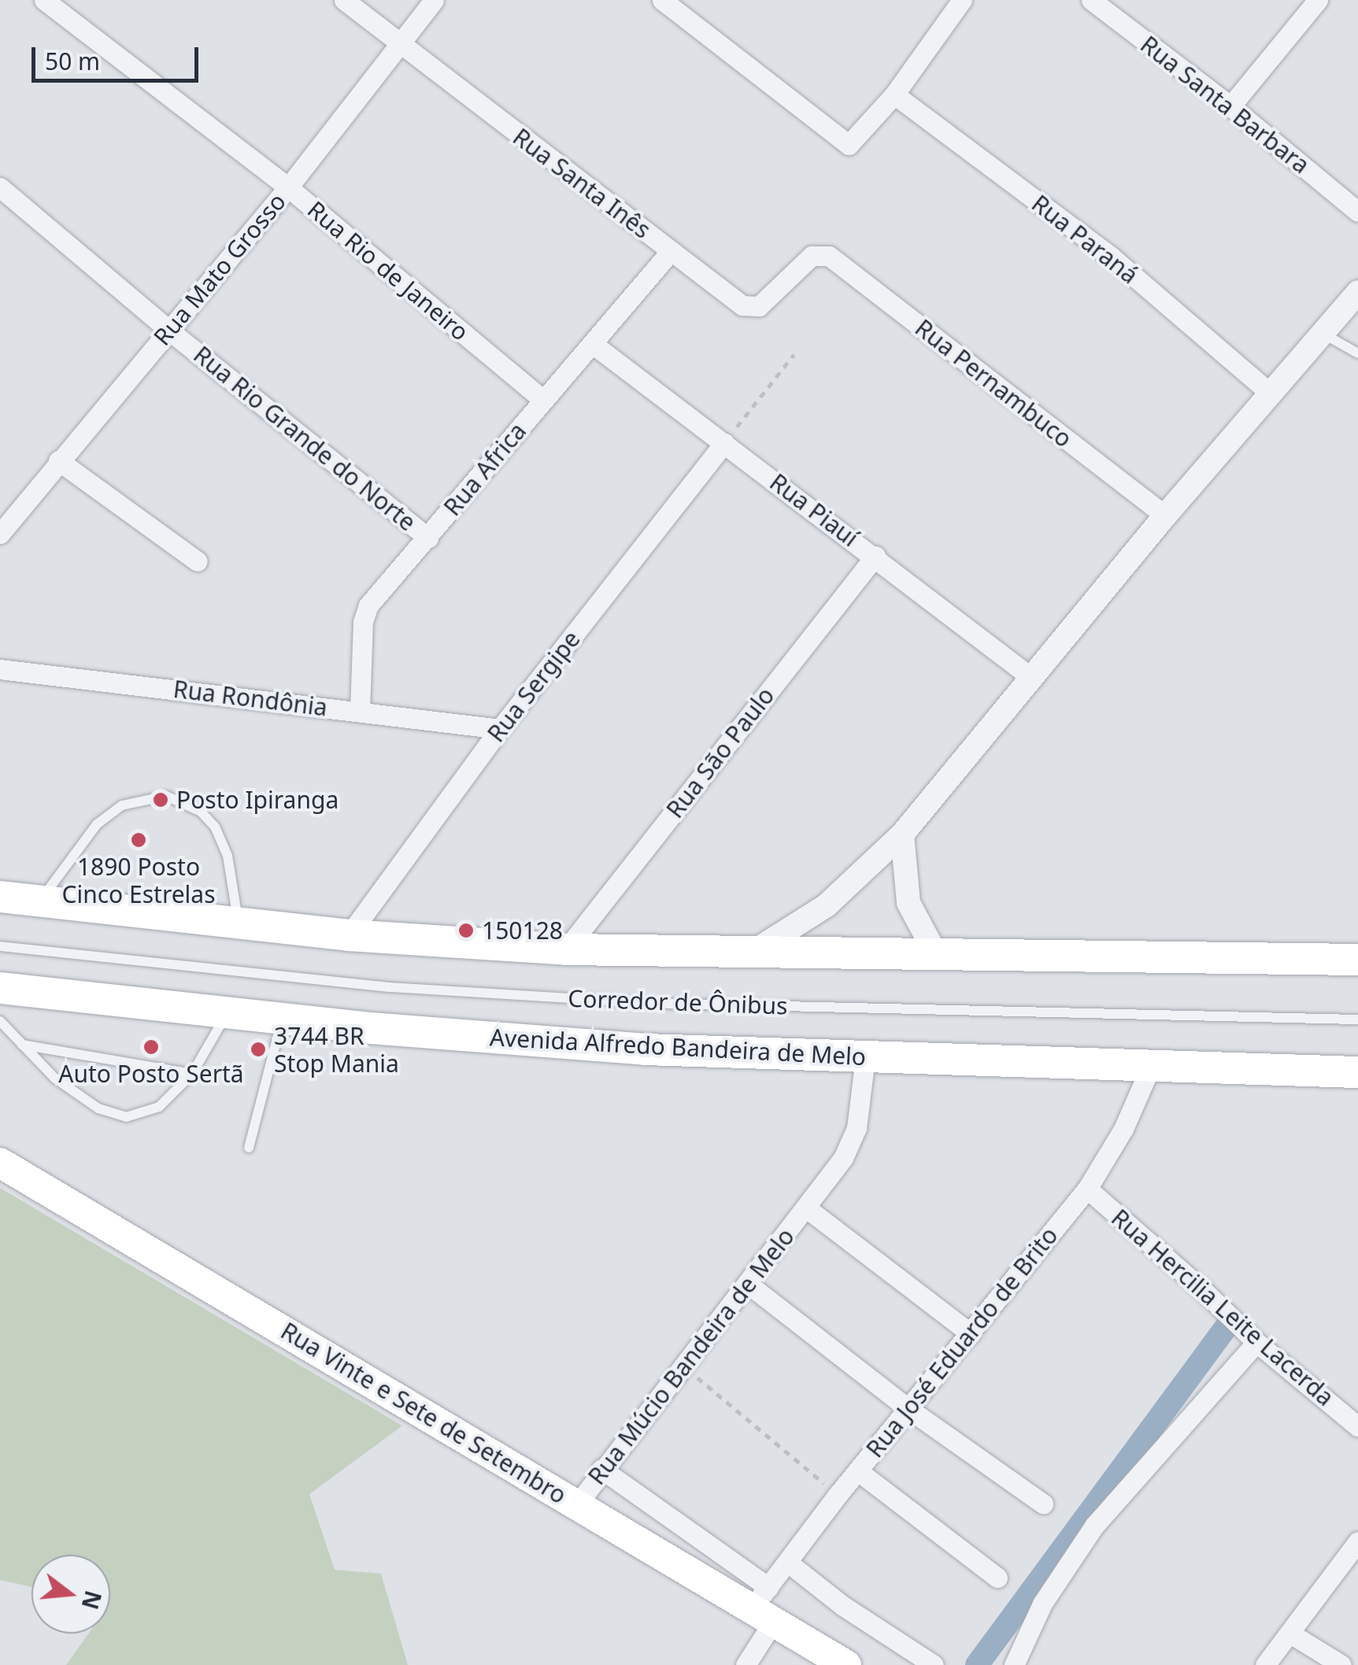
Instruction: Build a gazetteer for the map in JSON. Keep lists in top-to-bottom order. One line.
{"streets":{"highway":["Avenida Alfredo Bandeira de Melo"],"main road":["Rua Vinte e Sete de Setembro"],"street":["Rua Santa Barbara","Rua Santa Inês","Rua Paraná","Rua Mato Grosso","Rua Rio de Janeiro","Rua Pernambuco","Rua Rio Grande do Norte","Rua Africa","Rua Piauí","Rua Sergipe","Rua Rondônia","Rua São Paulo","Rua Hercilia Leite Lacerda","Rua José Eduardo de Brito","Rua Múcio Bandeira de Melo"],"lane":["Corredor de Ônibus"]},"crossings":[["Rua Santa Inês","Rua Mato Grosso"],["Rua Santa Inês","Rua Pernambuco"],["Rua Santa Inês","Rua Africa"],["Rua Mato Grosso","Rua Rio de Janeiro"],["Rua Mato Grosso","Rua Rio Grande do Norte"],["Rua Rio de Janeiro","Rua Africa"],["Rua Rio Grande do Norte","Rua Africa"],["Rua Africa","Rua Piauí"],["Rua Africa","Rua Rondônia"],["Rua Piauí","Rua Sergipe"],["Rua Piauí","Rua São Paulo"],["Rua Sergipe","Rua Rondônia"],["Avenida Alfredo Bandeira de Melo","Rua José Eduardo de Brito"],["Avenida Alfredo Bandeira de Melo","Rua Múcio Bandeira de Melo"],["Rua Hercilia Leite Lacerda","Rua José Eduardo de Brito"],["Rua José Eduardo de Brito","Rua Vinte e Sete de Setembro"],["Rua Múcio Bandeira de Melo","Rua Vinte e Sete de Setembro"]],"places":["Posto Ipiranga","1890 Posto Cinco Estrelas","150128","Auto Posto Sertã","3744 BR Stop Mania"],"scale_bar":"50 m","north":"right"}
